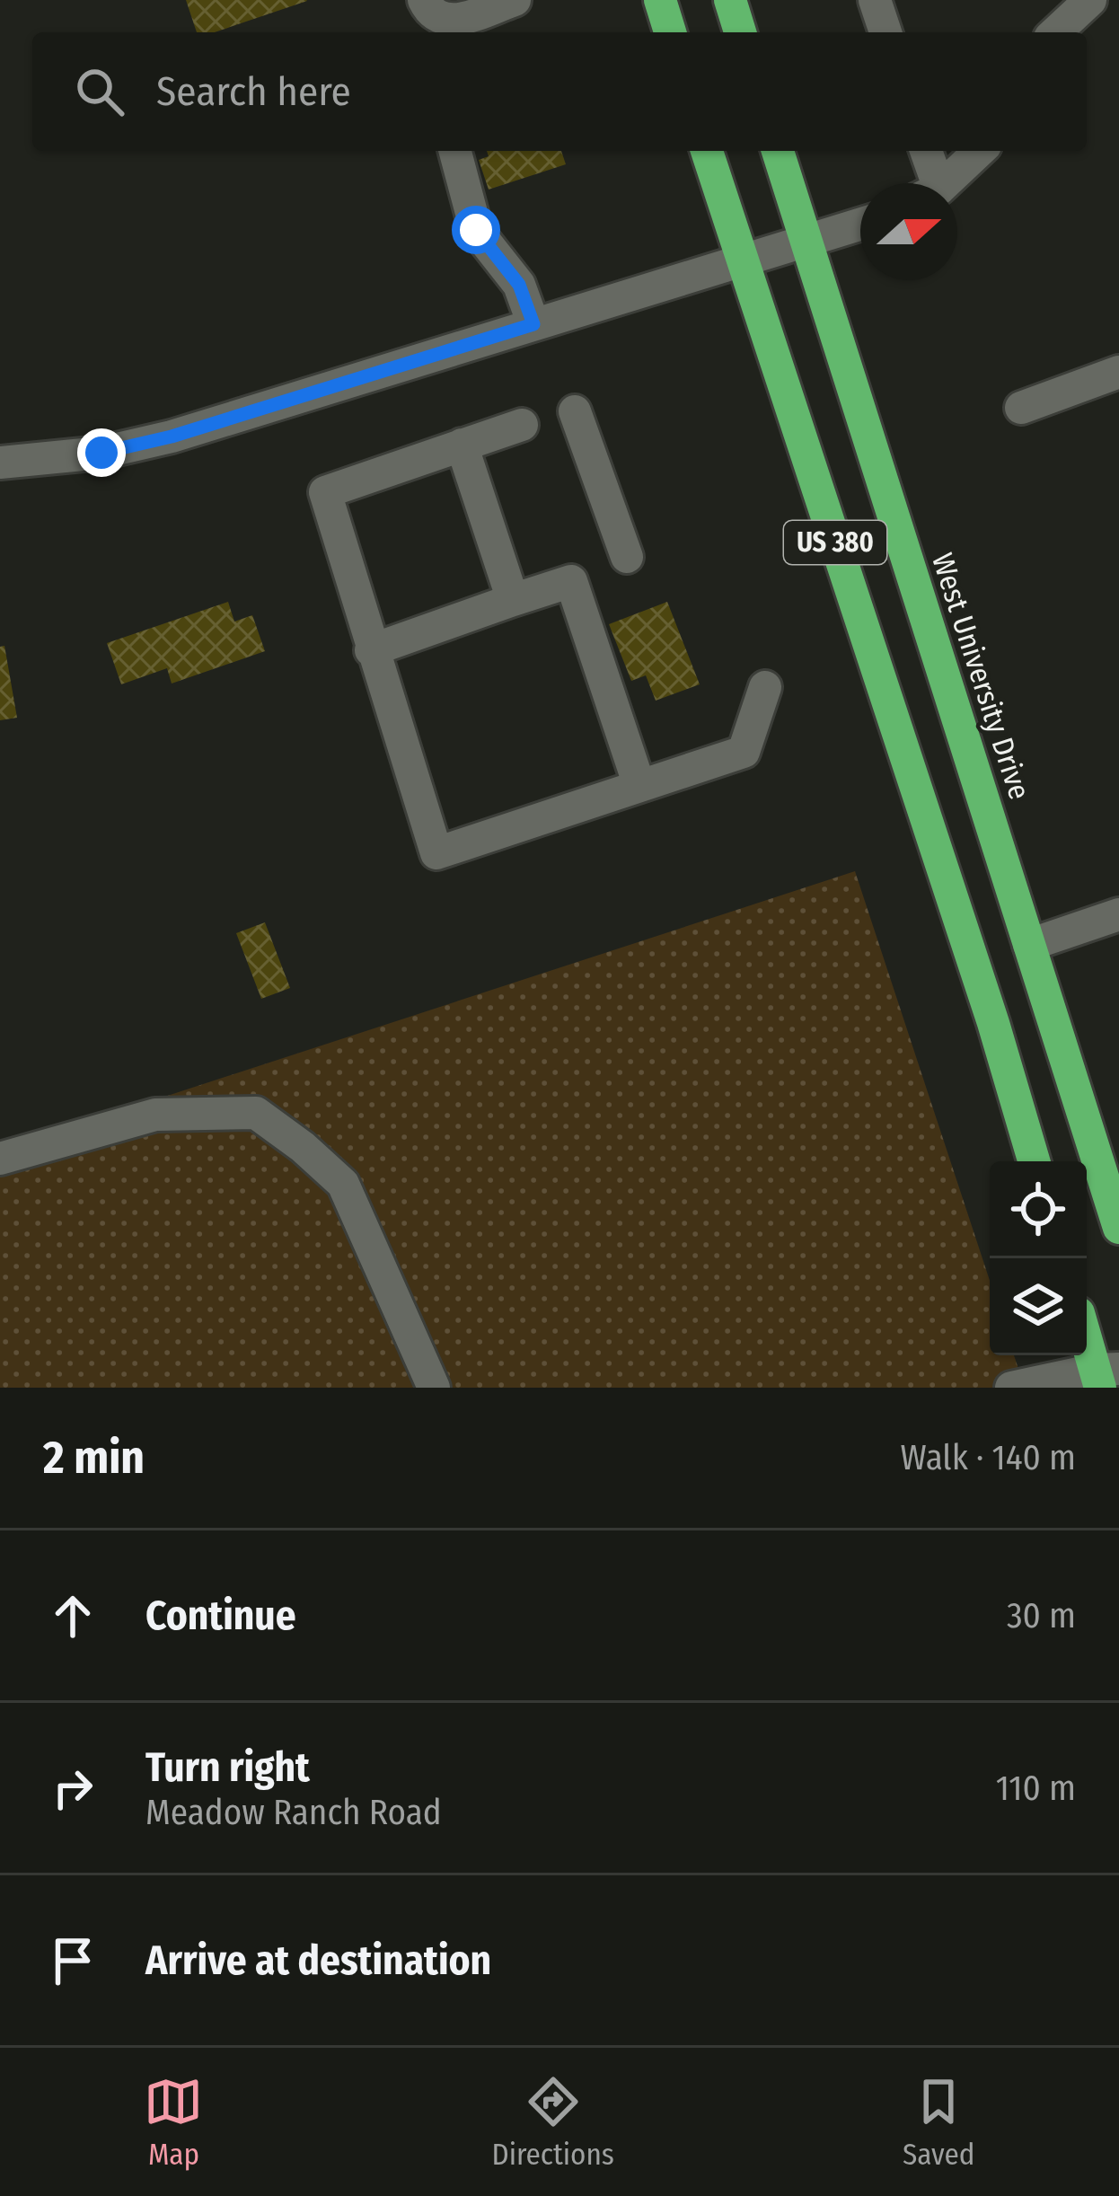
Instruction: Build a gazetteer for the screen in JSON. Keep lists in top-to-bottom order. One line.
{"streets":{"highway":["US 380","West University Drive"]},"north":"right","page":{"search":"Search here","heading":["2 min","Walk · 140 m"],"list":[["Continue","30 m"],["Turn right","Meadow Ranch Road","110 m"],"Arrive at destination"],"nav":["Map","Directions","Saved"]}}
